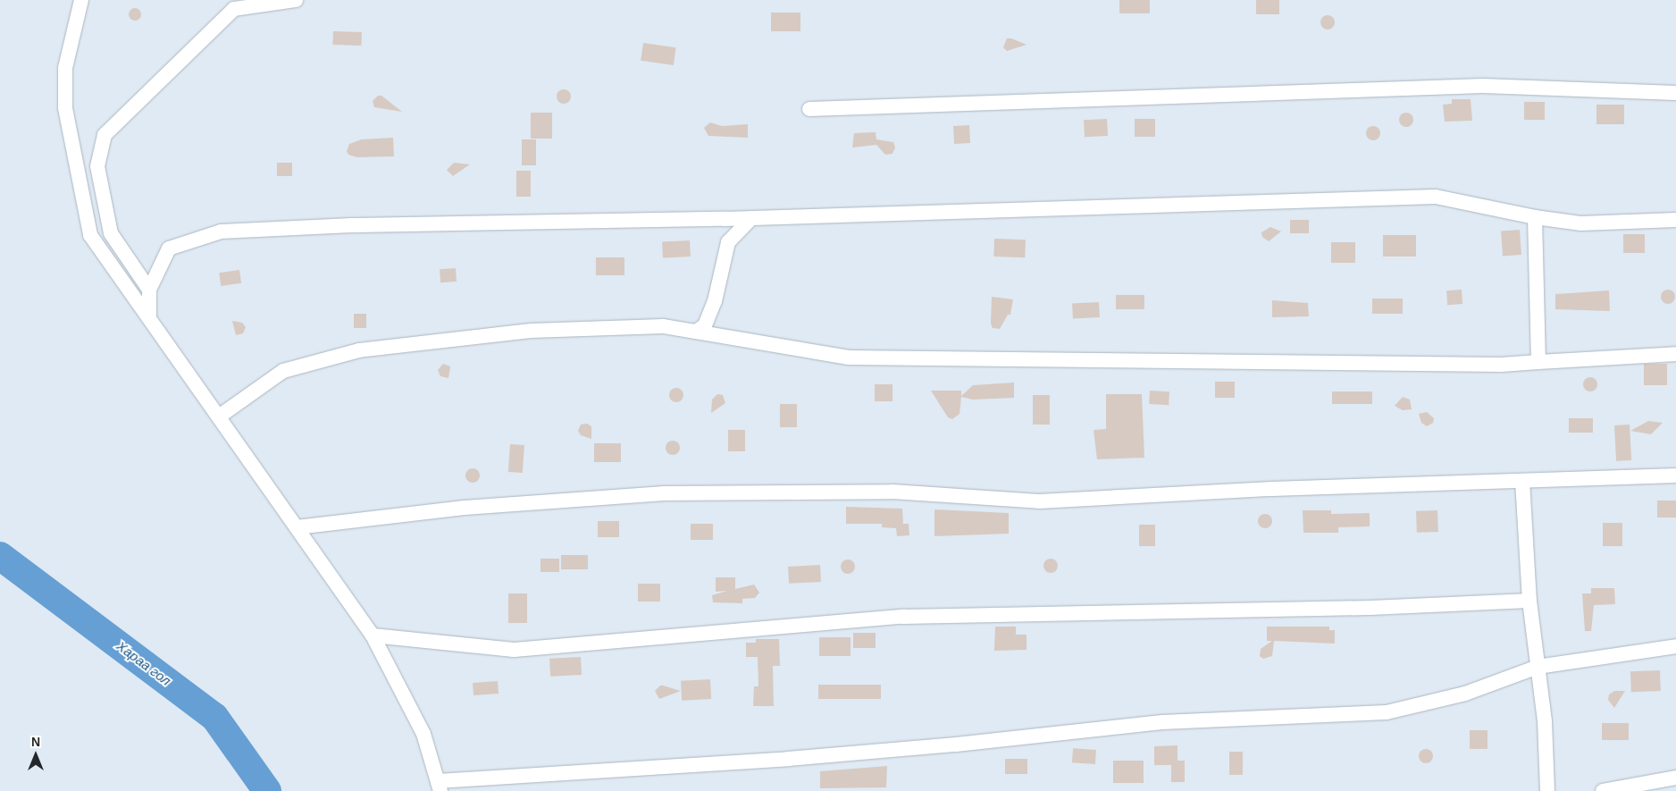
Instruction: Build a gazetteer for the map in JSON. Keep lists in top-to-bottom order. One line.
{"water":["Хараа гол"],"north":"top"}
